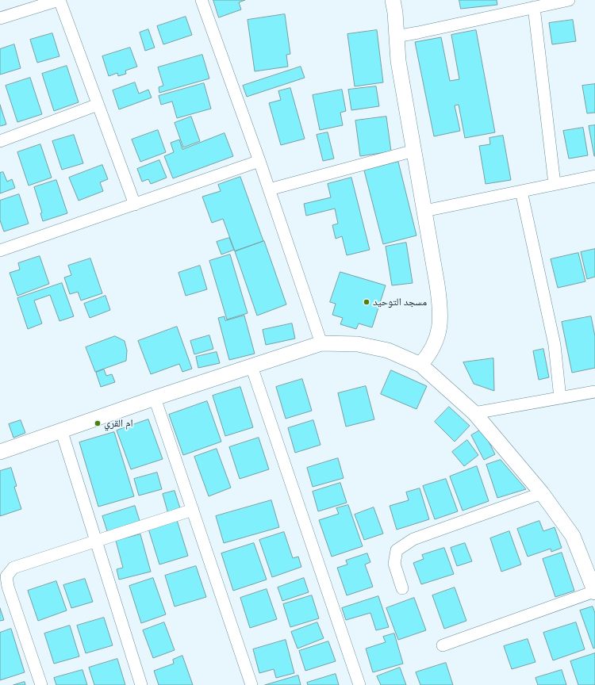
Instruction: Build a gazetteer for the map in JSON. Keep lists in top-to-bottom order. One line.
{"places":["مسجد التوحيد","ام القري"]}
